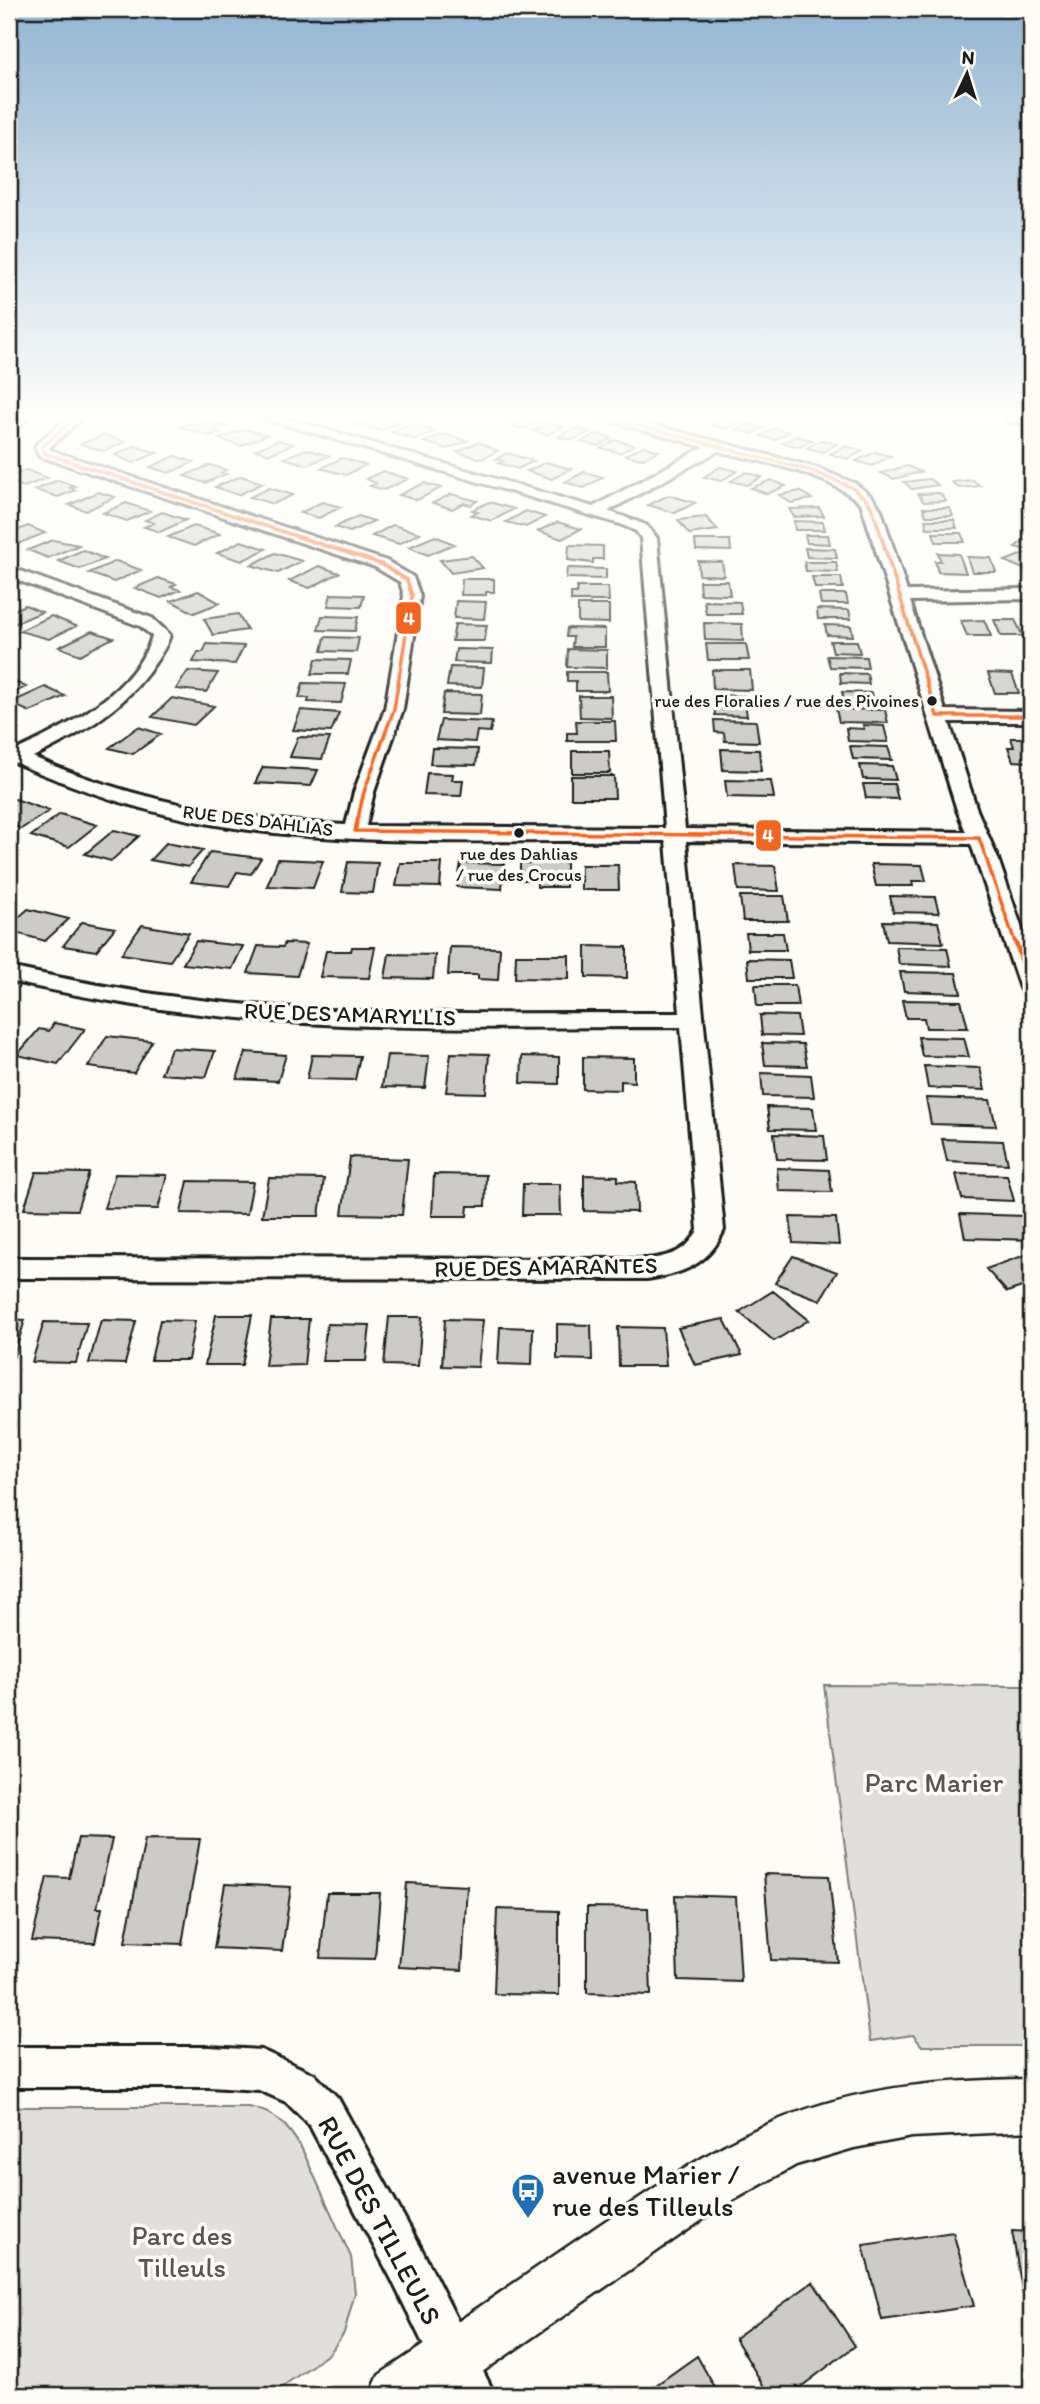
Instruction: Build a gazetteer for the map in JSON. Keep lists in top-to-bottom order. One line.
{"streets":{"street":["RUE DES DAHLIAS","RUE DES AMARYLLIS","RUE DES AMARANTES","RUE DES TILLEULS"]},"crossings":[["RUE DES DAHLIAS","RUE DES AMARANTES"],["RUE DES AMARYLLIS","RUE DES AMARANTES"]],"parks":["Parc Marier","Parc des Tilleuls"],"places":{"other":["rue des Floralies / rue des Pivoines","rue des Dahlias / rue des Crocus"],"bus stop":["avenue Marier / rue des Tilleuls"]},"lines":["transit line 4"],"north":"top"}
